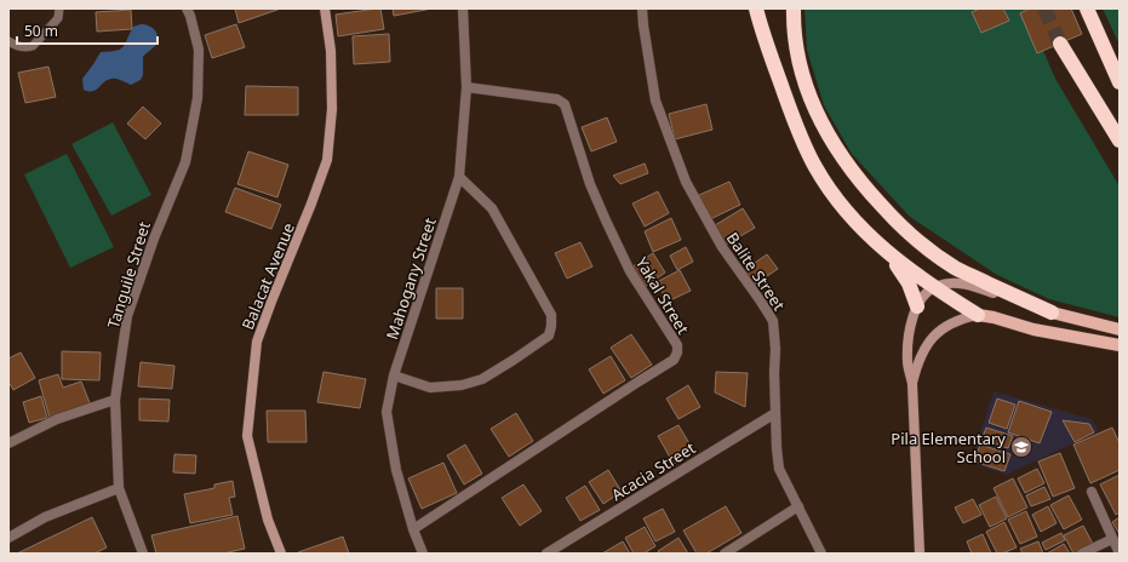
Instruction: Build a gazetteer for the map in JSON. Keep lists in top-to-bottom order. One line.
{"streets":{"street":["Balite Street","Tanguile Street","Balacat Avenue","Mahogany Street","Yakal Street","Acacia Street"]},"crossings":[["Balite Street","Acacia Street"],["Mahogany Street","Yakal Street"]],"places":{"school or university":["Pila Elementary School"]},"scale_bar":"50 m"}
